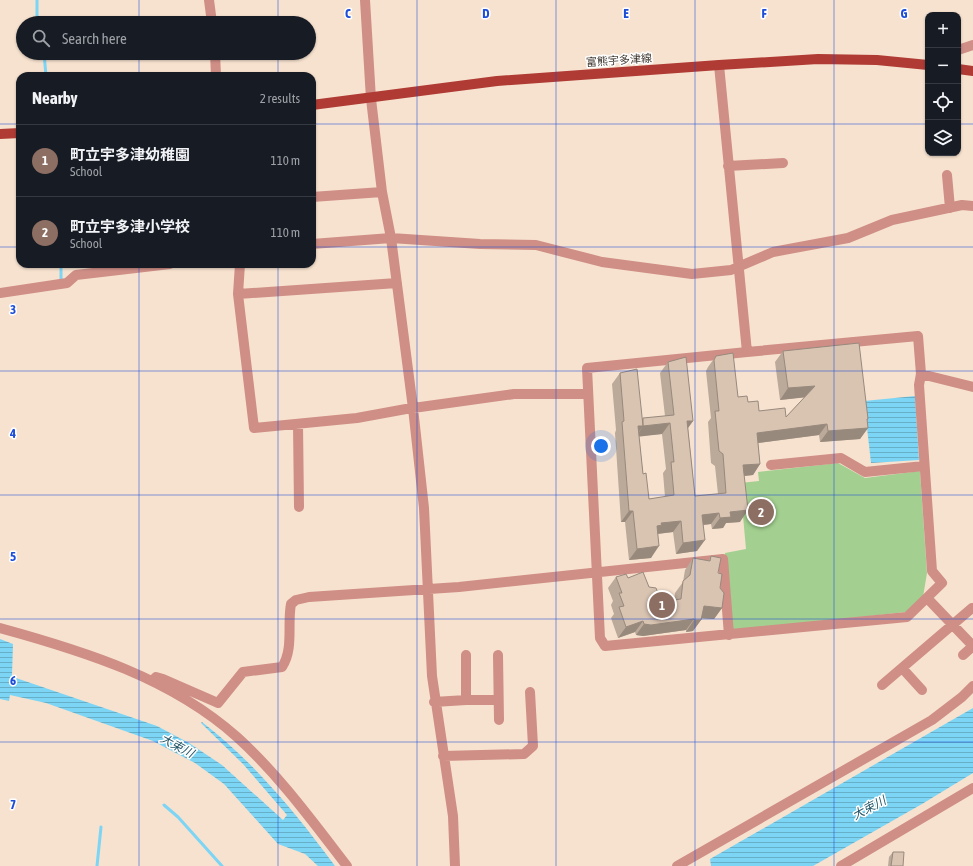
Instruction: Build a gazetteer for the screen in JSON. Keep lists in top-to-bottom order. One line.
{"streets":{"main road":["富熊宇多津線"]},"water":["大束川"],"page":{"map_buttons":["+","−"],"search":"Search here","heading":["Nearby","2 results"],"list":[{"mark":"1","name":"町立宇多津幼稚園","note":"School","value":"110 m"},{"mark":"2","name":"町立宇多津小学校","note":"School","value":"110 m"}],"pins":["2","1"]},"grid":{"columns":["C","D","E","F","G"],"rows":["3","4","5","6","7"]}}
